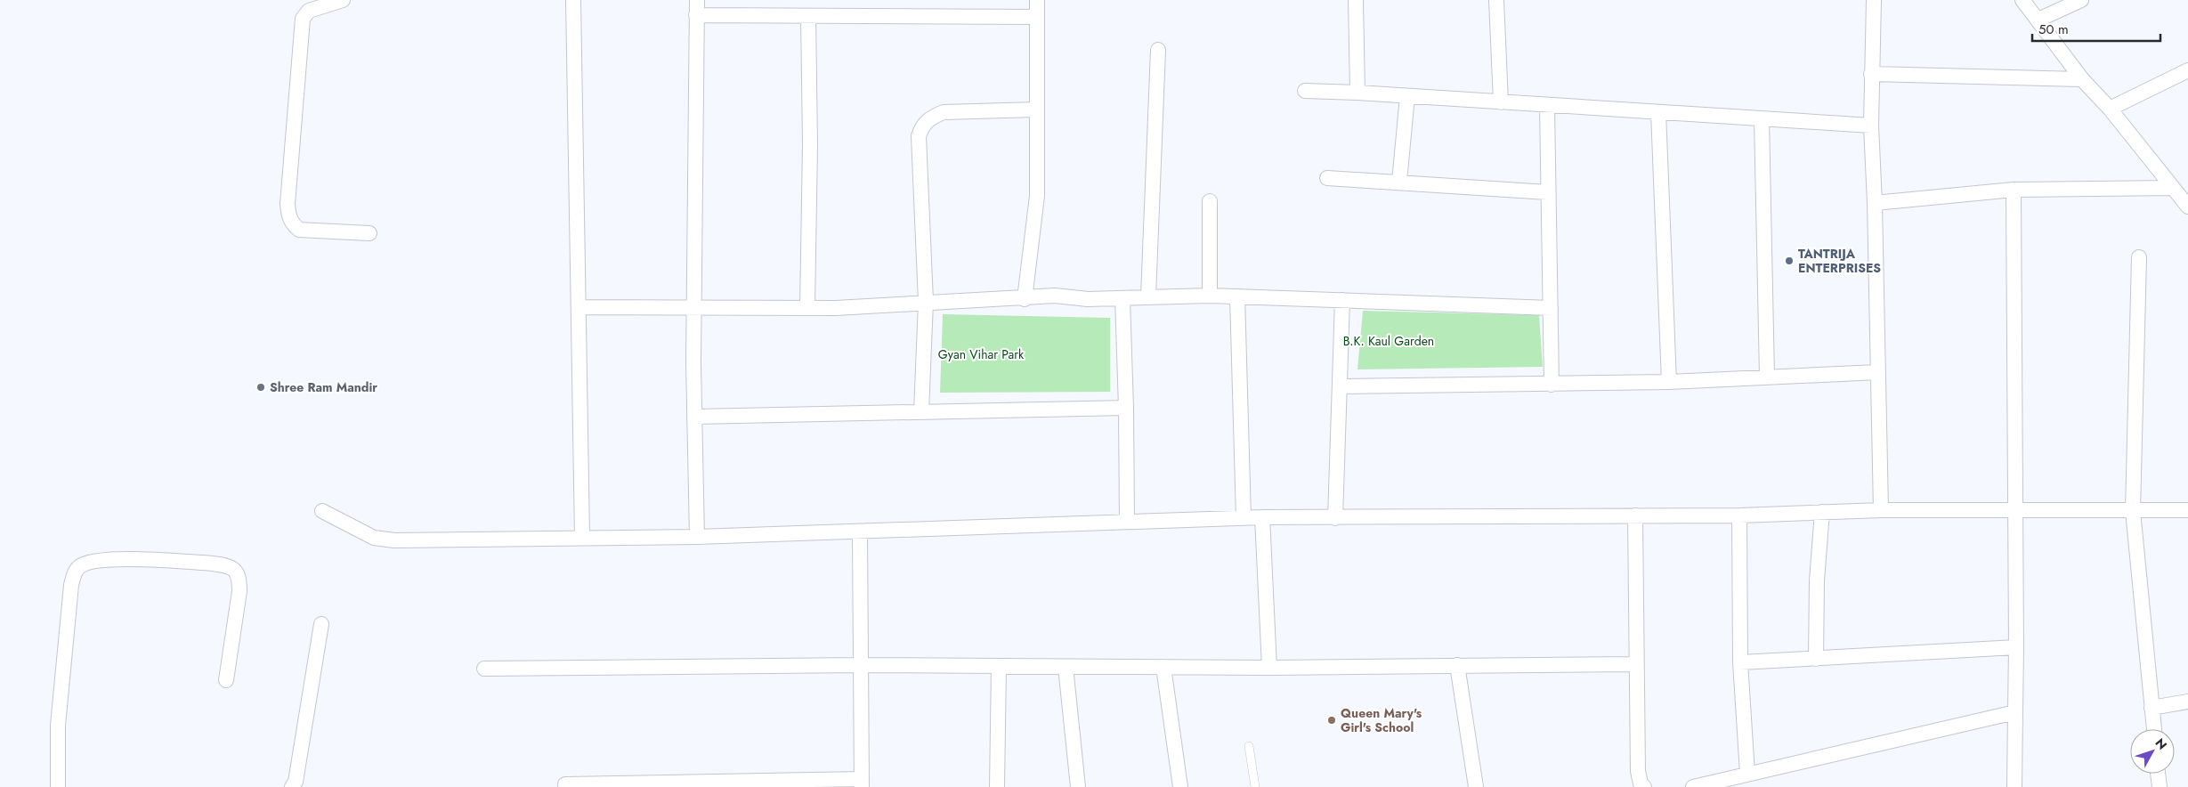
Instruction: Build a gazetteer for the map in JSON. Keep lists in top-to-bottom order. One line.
{"parks":["B.K. Kaul Garden","Gyan Vihar Park"],"places":["TANTRIJA ENTERPRISES","Shree Ram Mandir","Queen Mary's Girl's School"],"scale_bar":"50 m","north":"top right"}
